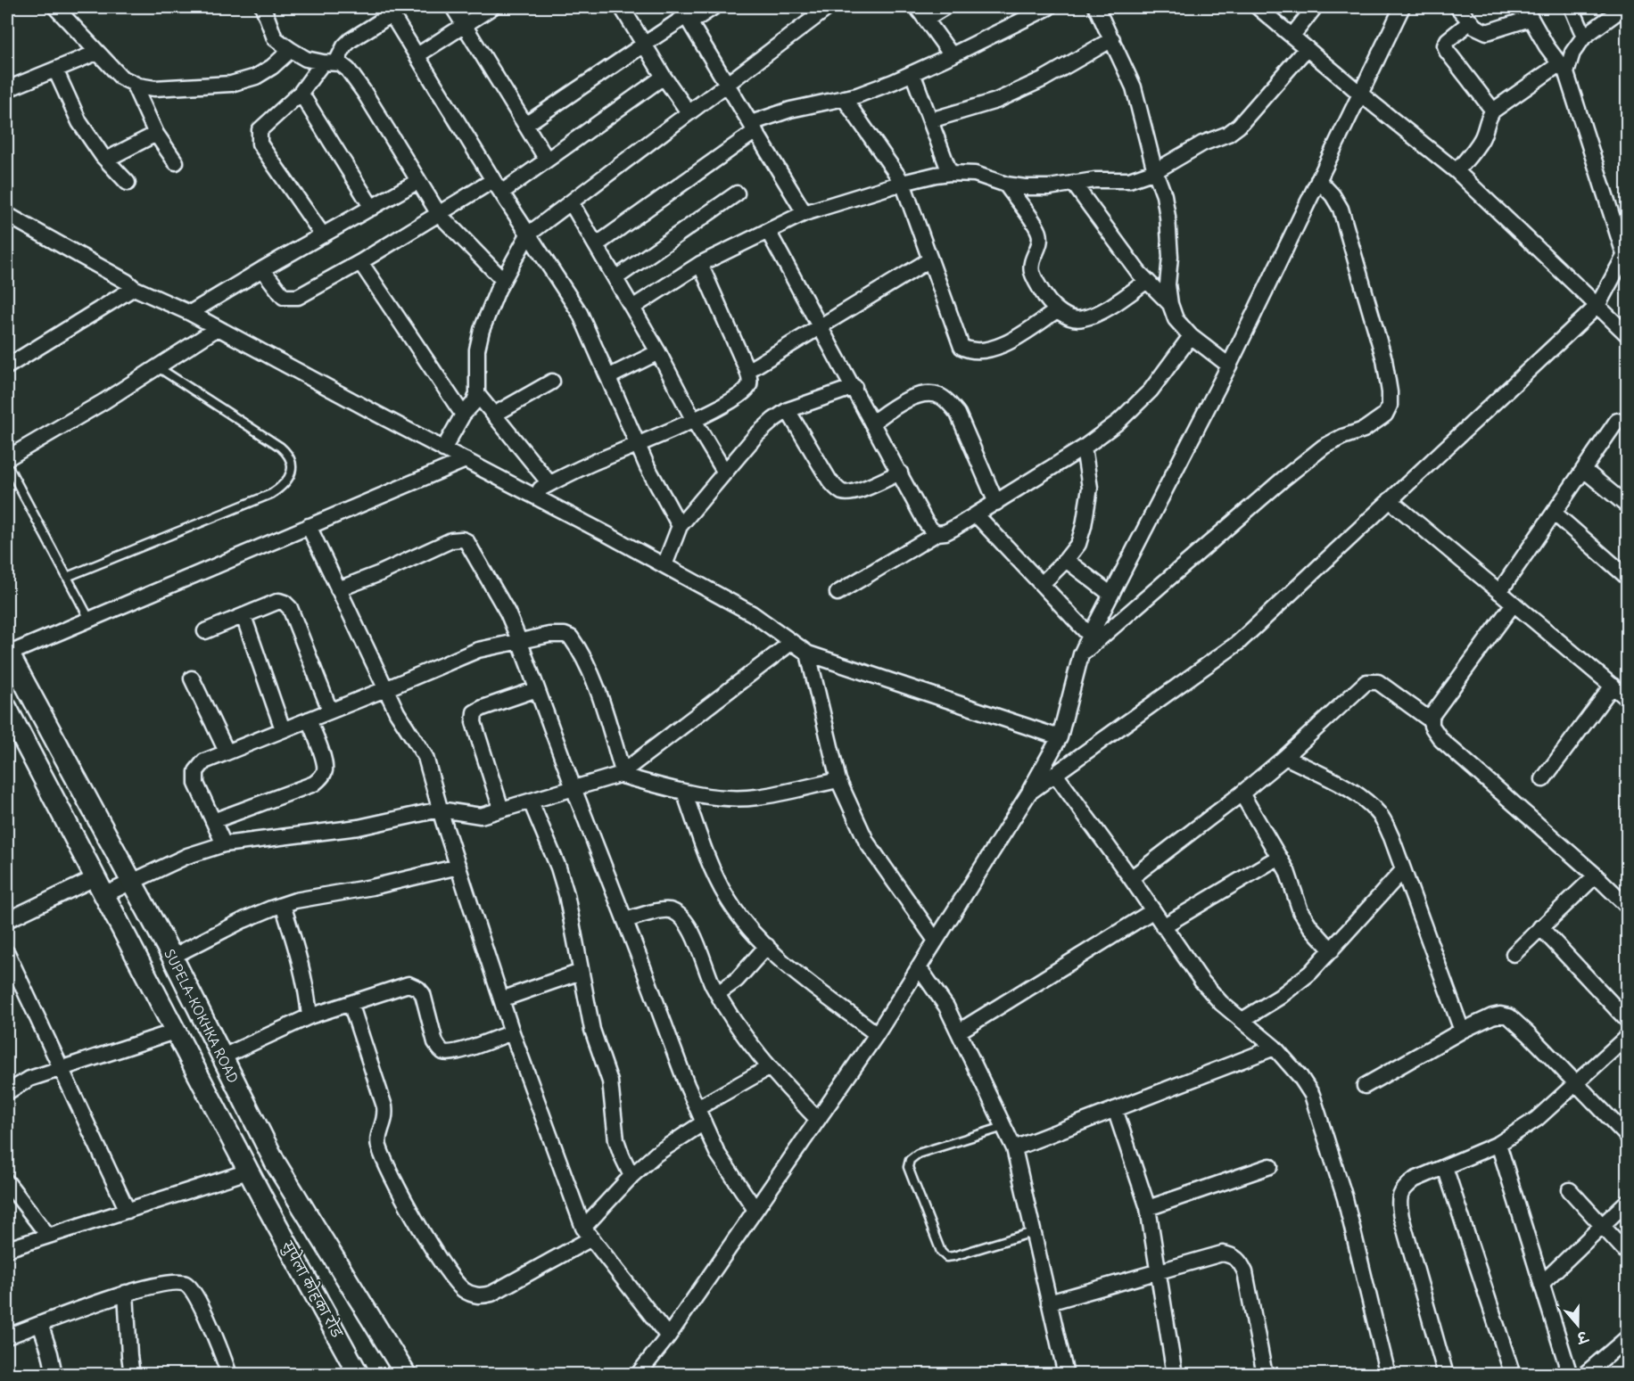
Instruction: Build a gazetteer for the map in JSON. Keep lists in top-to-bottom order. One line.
{"streets":{"street":["SUPELA-KOKHKA ROAD","सुपेला कोहका रोड"]},"north":"bottom"}
